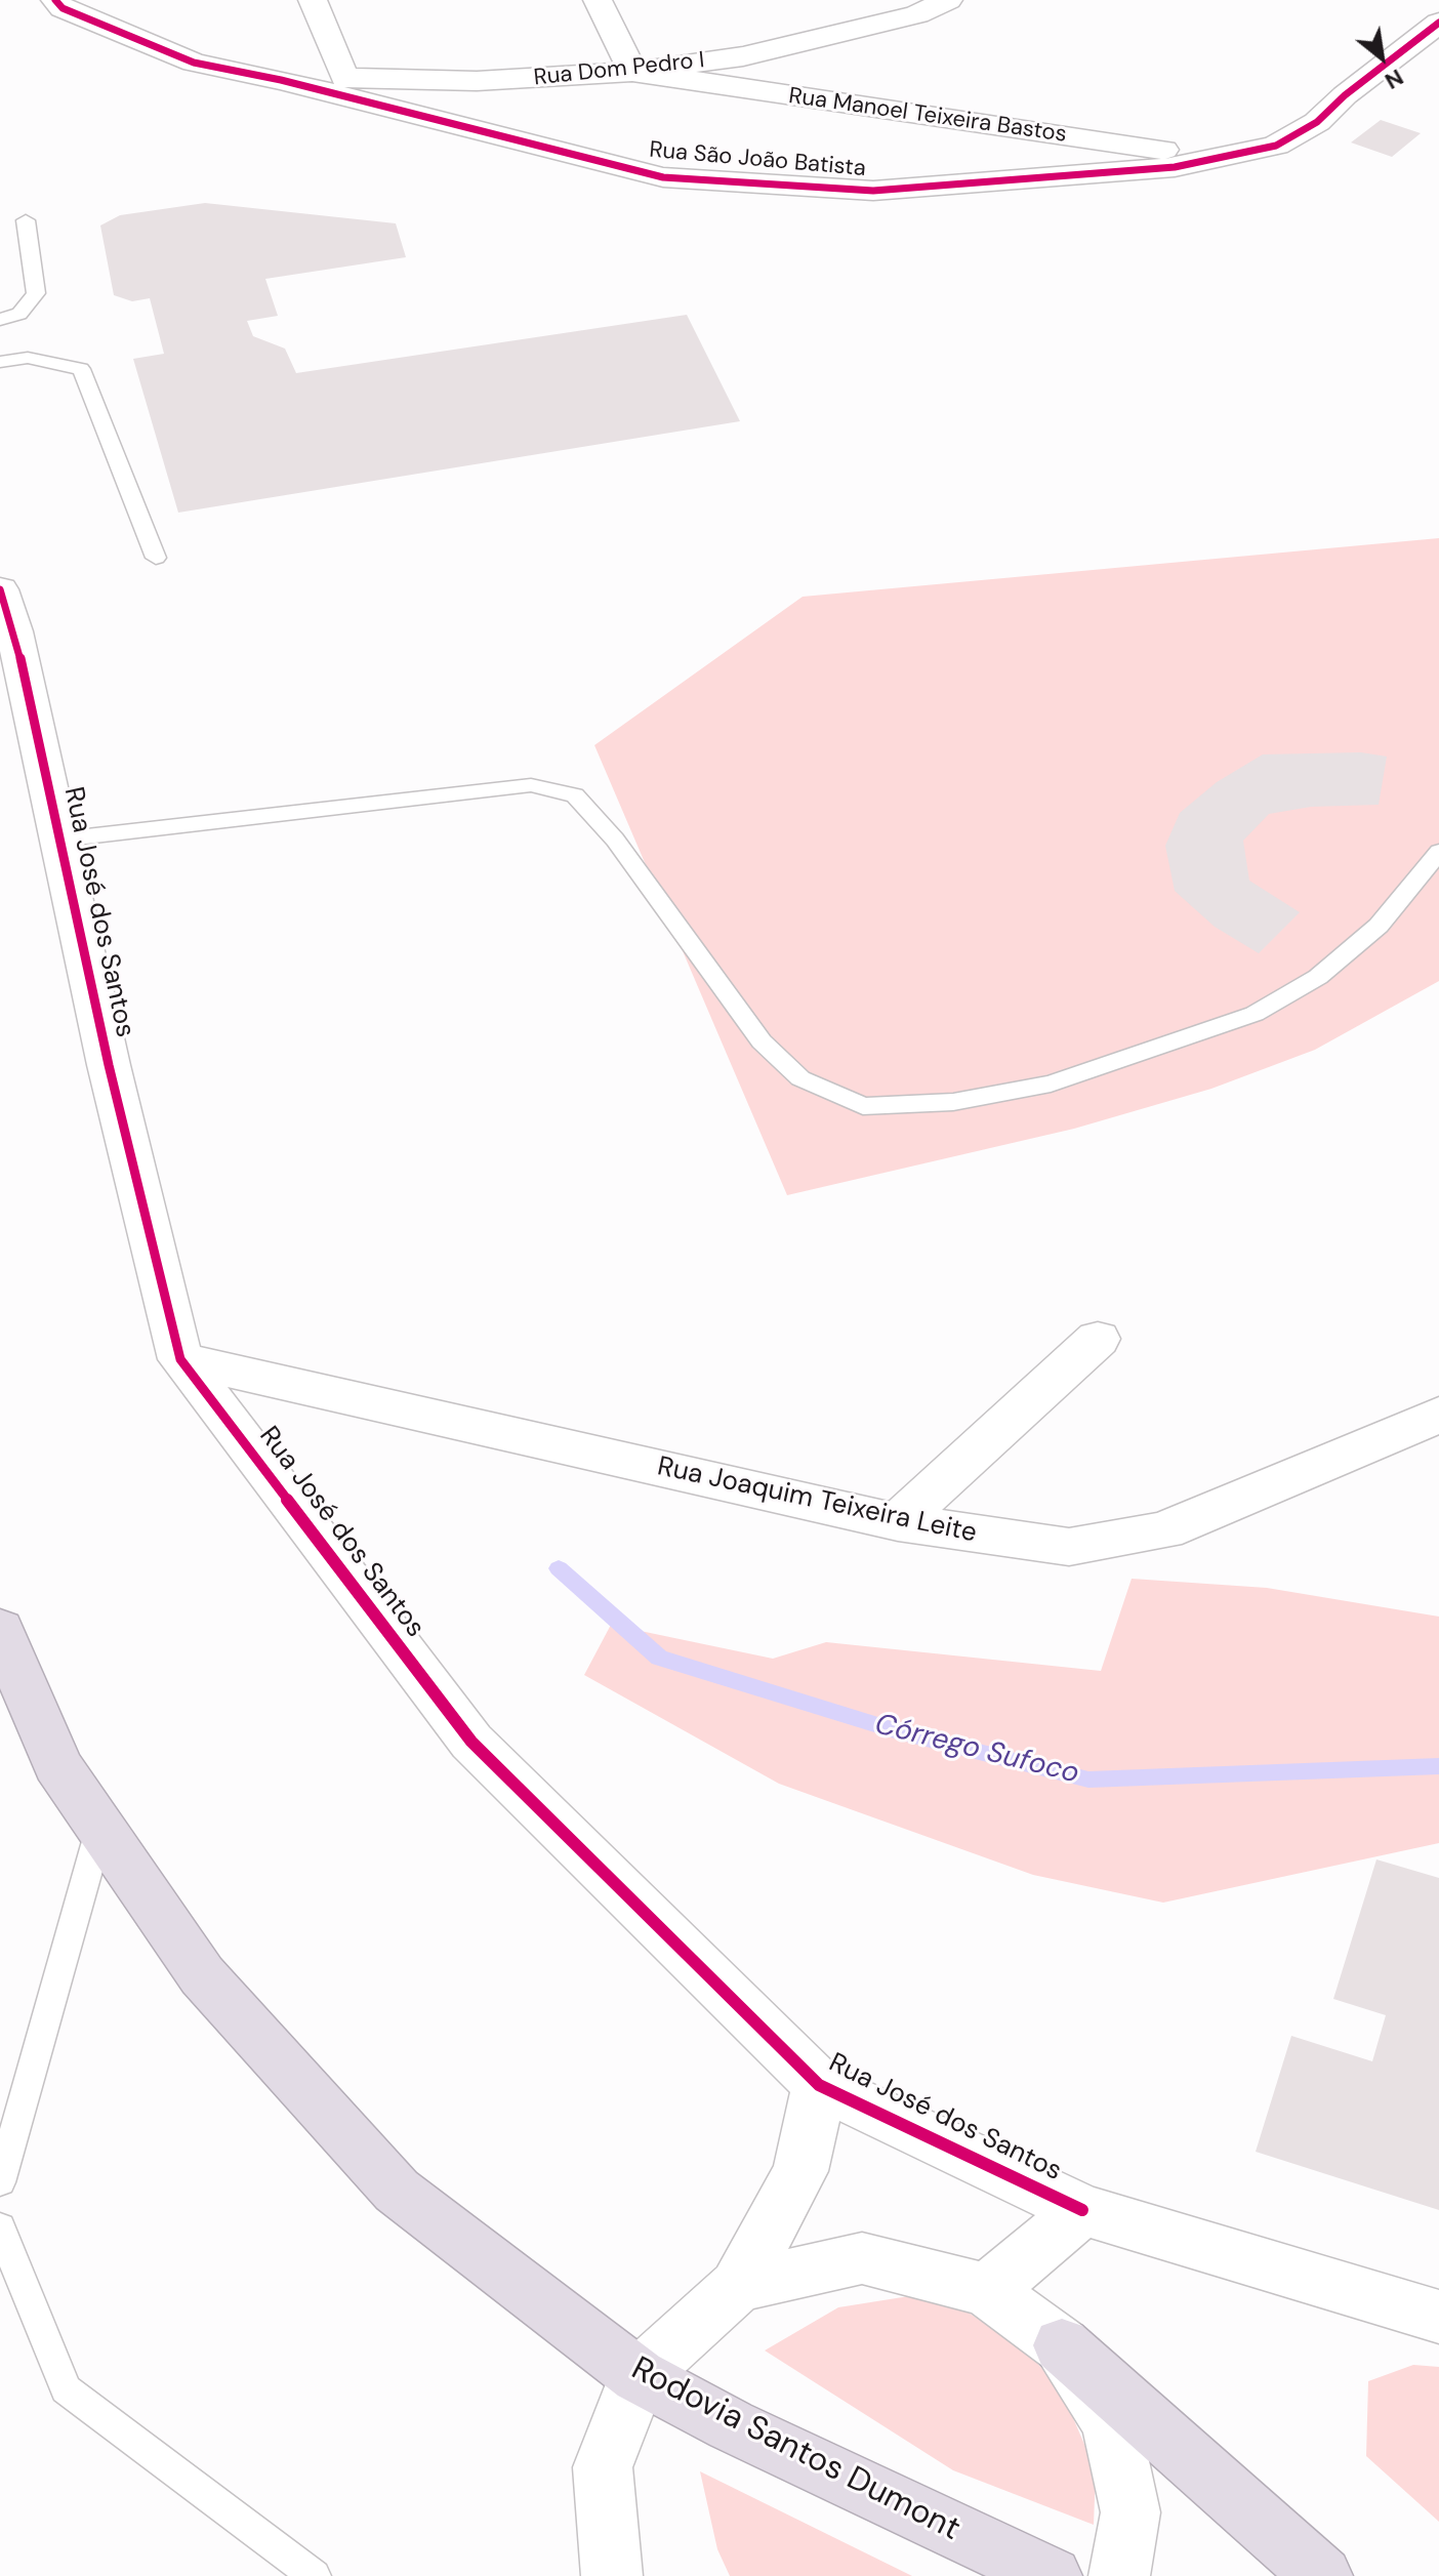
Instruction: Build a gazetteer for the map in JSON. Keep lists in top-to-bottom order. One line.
{"streets":{"highway":["Rodovia Santos Dumont"],"street":["Rua Dom Pedro I","Rua Manoel Teixeira Bastos","Rua São João Batista","Rua José dos Santos","Rua Joaquim Teixeira Leite"]},"crossings":[["Rua Dom Pedro I","Rua Manoel Teixeira Bastos"],["Rua Dom Pedro I","Rua São João Batista"],["Rua Manoel Teixeira Bastos","Rua São João Batista"],["Rua José dos Santos","Rua Joaquim Teixeira Leite"]],"water":["Córrego Sufoco"],"north":"bottom right"}
